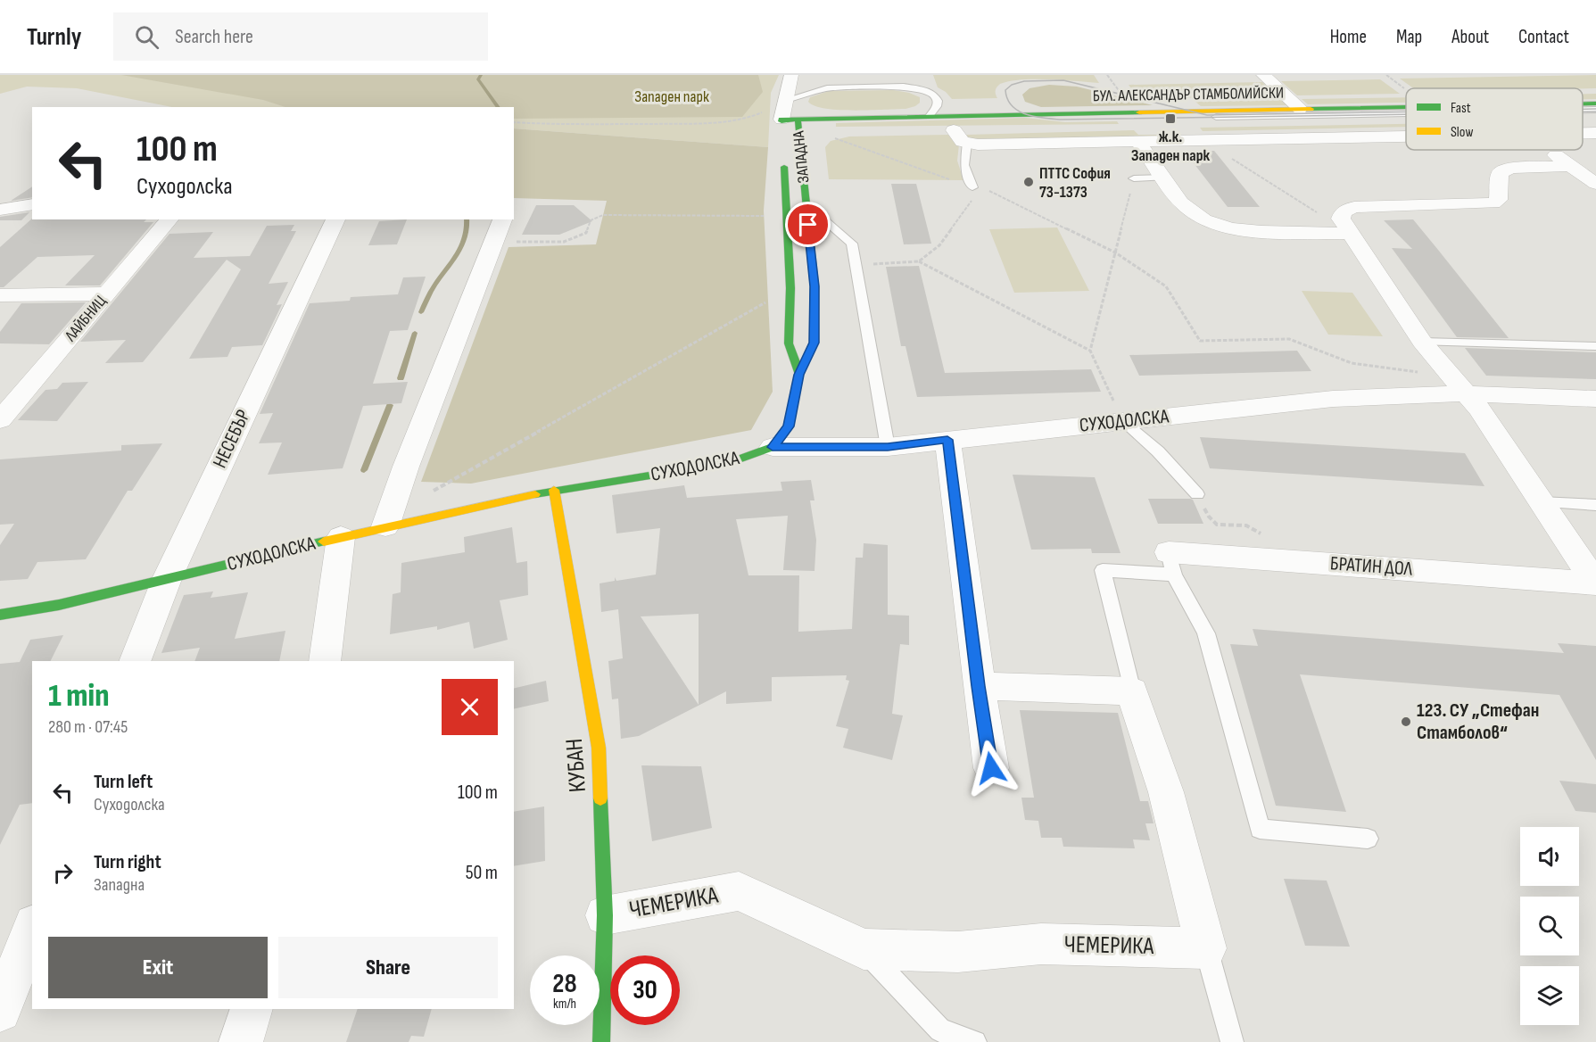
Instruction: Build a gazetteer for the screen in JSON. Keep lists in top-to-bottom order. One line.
{"streets":{"street":["БУЛ. АЛЕКСАНДЪР СТАМБОЛИЙСКИ","ЗАПАДНА","ЛАЙБНИЦ","СУХОДОЛСКА","НЕСЕБЪР","БРАТИН ДОЛ","КУБАН","ЧЕМЕРИКА"]},"crossings":[["БУЛ. АЛЕКСАНДЪР СТАМБОЛИЙСКИ","ЗАПАДНА"],["ЗАПАДНА","СУХОДОЛСКА"],["СУХОДОЛСКА","НЕСЕБЪР"],["СУХОДОЛСКА","КУБАН"],["КУБАН","ЧЕМЕРИКА"]],"parks":["Западен парк"],"places":{"transit":["ж.к. Западен парк"],"other":["ПТТС София 73-1373","123. СУ „Стефан Стамболов“"]},"legend":["Fast","Slow"],"page":{"header":"Turnly","search":"Search here","nav":["Home","Map","About","Contact"],"turn":["100 m","Суходолска"],"heading":["1 min","280 m · 07:45"],"list":[{"name":"Turn left","note":"Суходолска","value":"100 m"},{"name":"Turn right","note":"Западна","value":"50 m"}],"buttons":["Exit","Share"],"speed":"28 km/h","limit":"30"}}
